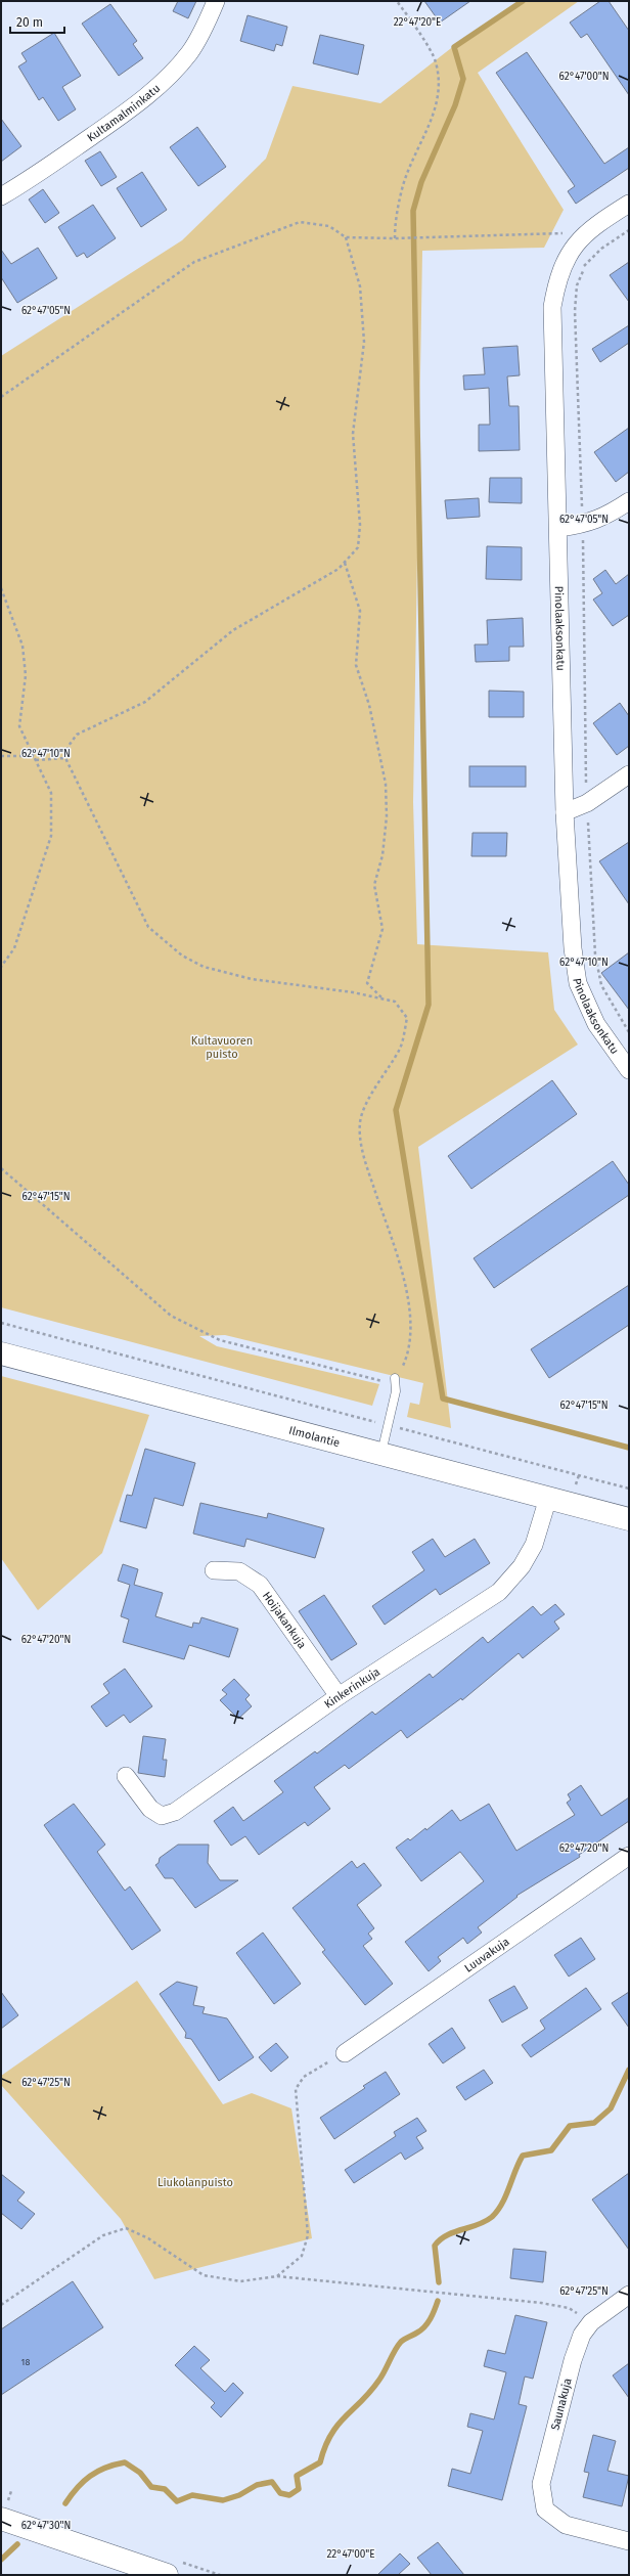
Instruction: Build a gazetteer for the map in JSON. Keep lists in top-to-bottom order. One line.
{"streets":{"street":["Kultamalminkatu","Pinolaaksonkatu","Ilmolantie","Hoijakankuja","Kinkerinkuja","Luuvakuja","Saunakuja"]},"crossings":[["Ilmolantie","Kinkerinkuja"],["Hoijakankuja","Kinkerinkuja"]],"parks":["Kultavuoren puisto","Liukolanpuisto"],"house_numbers":["18"],"scale_bar":"20 m","coordinates":["22°47'20\"E","62°47'00\"N","62°47'05\"N","62°47'10\"N","62°47'15\"N","62°47'20\"N","62°47'25\"N","62°47'30\"N","22°47'00\"E"]}
